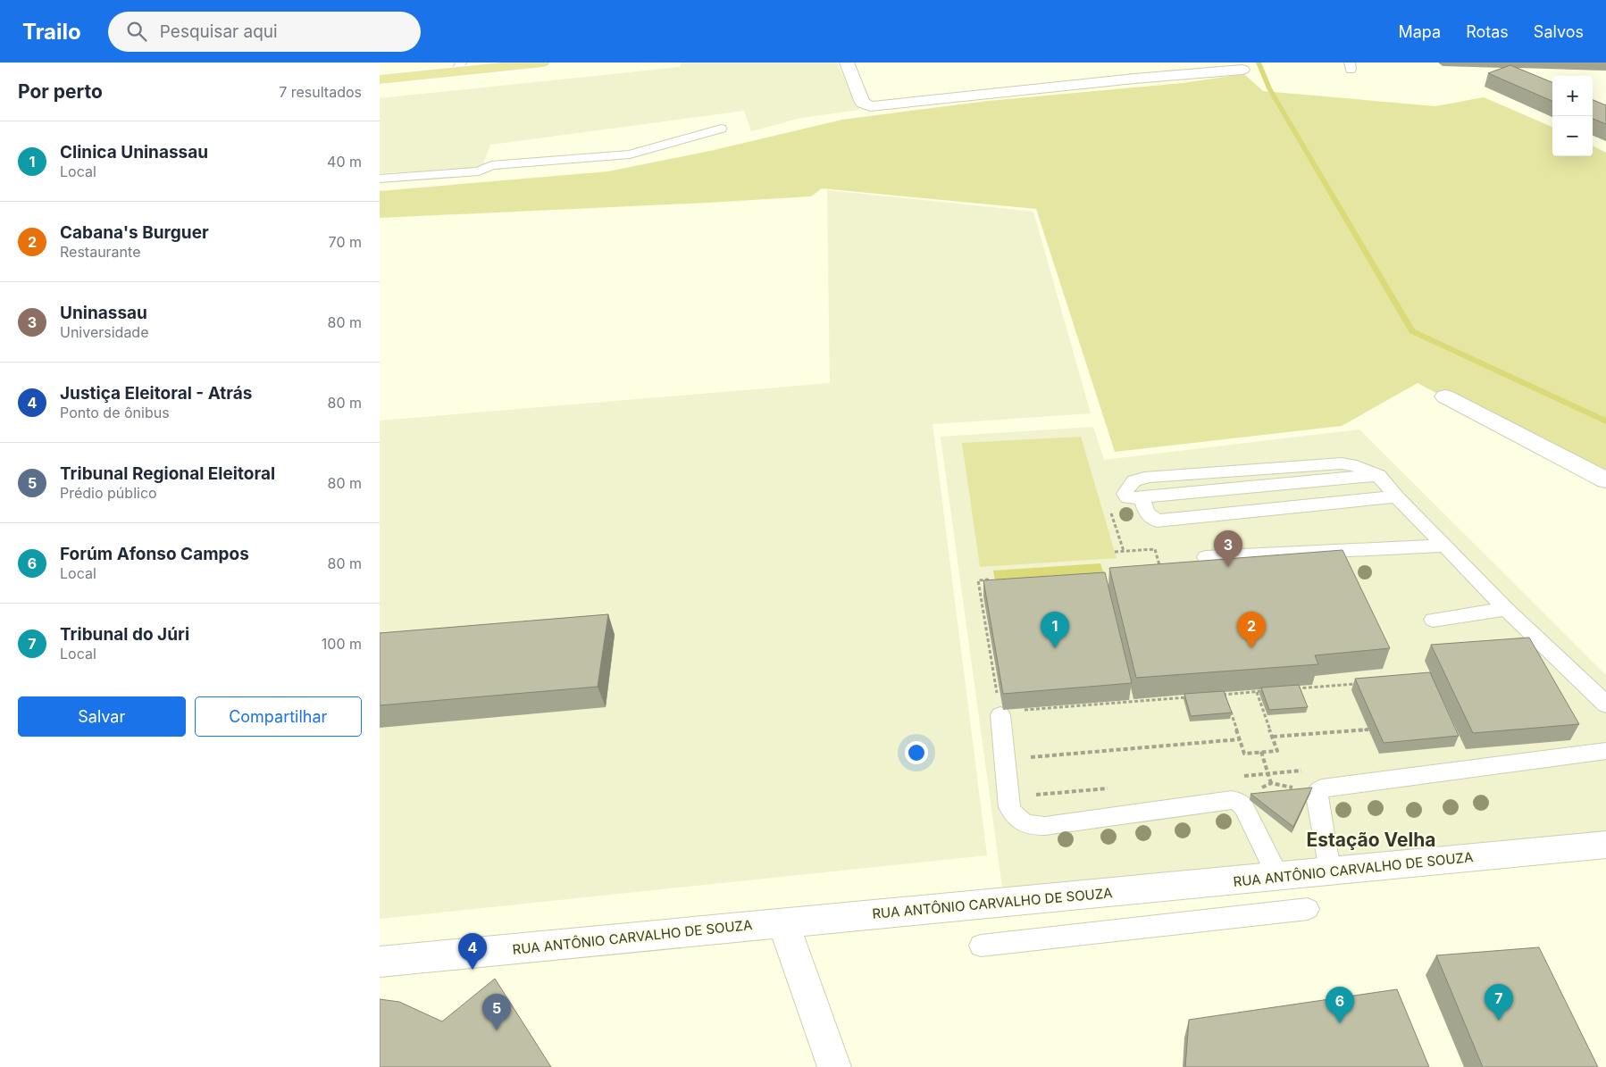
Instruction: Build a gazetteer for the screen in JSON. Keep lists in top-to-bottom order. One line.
{"streets":{"street":["RUA ANTÔNIO CARVALHO DE SOUZA"]},"districts":["Estação Velha"],"page":{"header":"Trailo","search":"Pesquisar aqui","nav":["Mapa","Rotas","Salvos"],"heading":["Por perto","7 resultados"],"map_buttons":["+","−"],"list":[{"mark":"1","name":"Clinica Uninassau","note":"Local","value":"40 m"},{"mark":"2","name":"Cabana's Burguer","note":"Restaurante","value":"70 m"},{"mark":"3","name":"Uninassau","note":"Universidade","value":"80 m"},{"mark":"4","name":"Justiça Eleitoral - Atrás","note":"Ponto de ônibus","value":"80 m"},{"mark":"5","name":"Tribunal Regional Eleitoral","note":"Prédio público","value":"80 m"},{"mark":"6","name":"Forúm Afonso Campos","note":"Local","value":"80 m"},{"mark":"7","name":"Tribunal do Júri","note":"Local","value":"100 m"}],"pins":["3","1","2","4","7","6","5"],"buttons":["Salvar","Compartilhar"]}}
